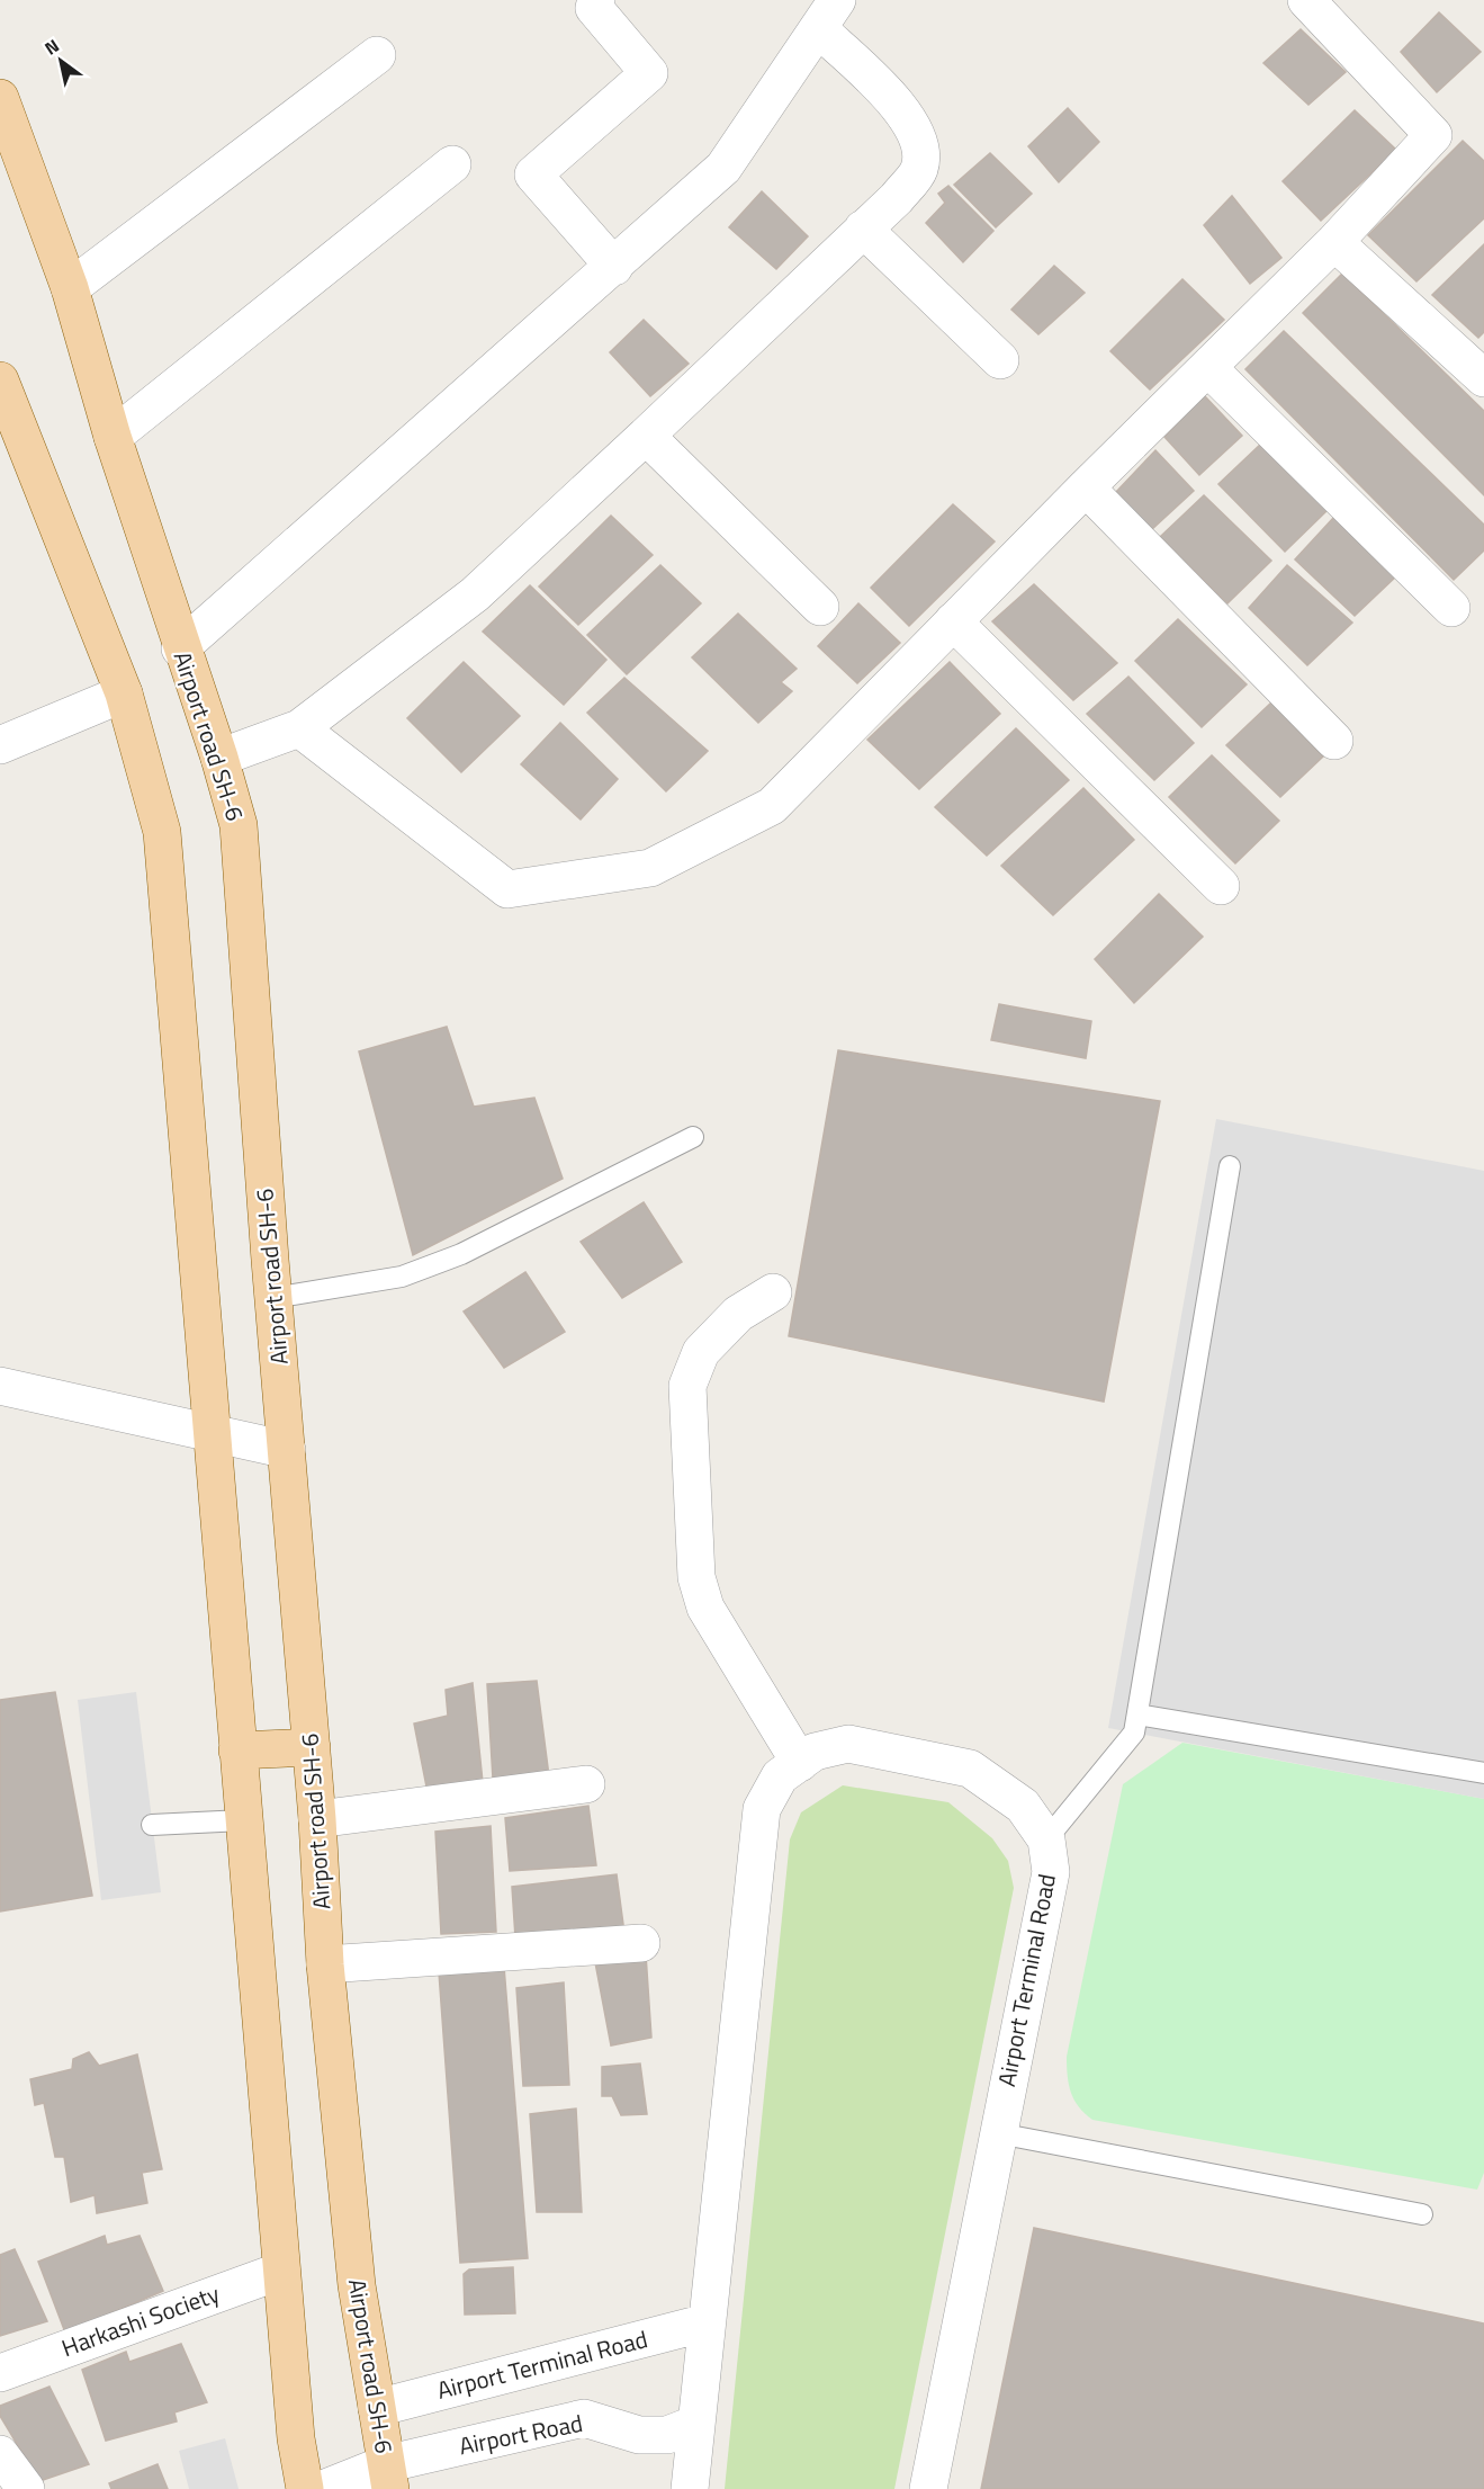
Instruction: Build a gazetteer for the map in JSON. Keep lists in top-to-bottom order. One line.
{"streets":{"main road":["Airport road SH-6"],"street":["Airport Terminal Road","Harkashi Society","Airport Road"]},"crossings":[["Airport road SH-6","Airport Terminal Road"],["Airport road SH-6","Airport Road"],["Airport Terminal Road","Airport Road"]],"north":"top left"}
